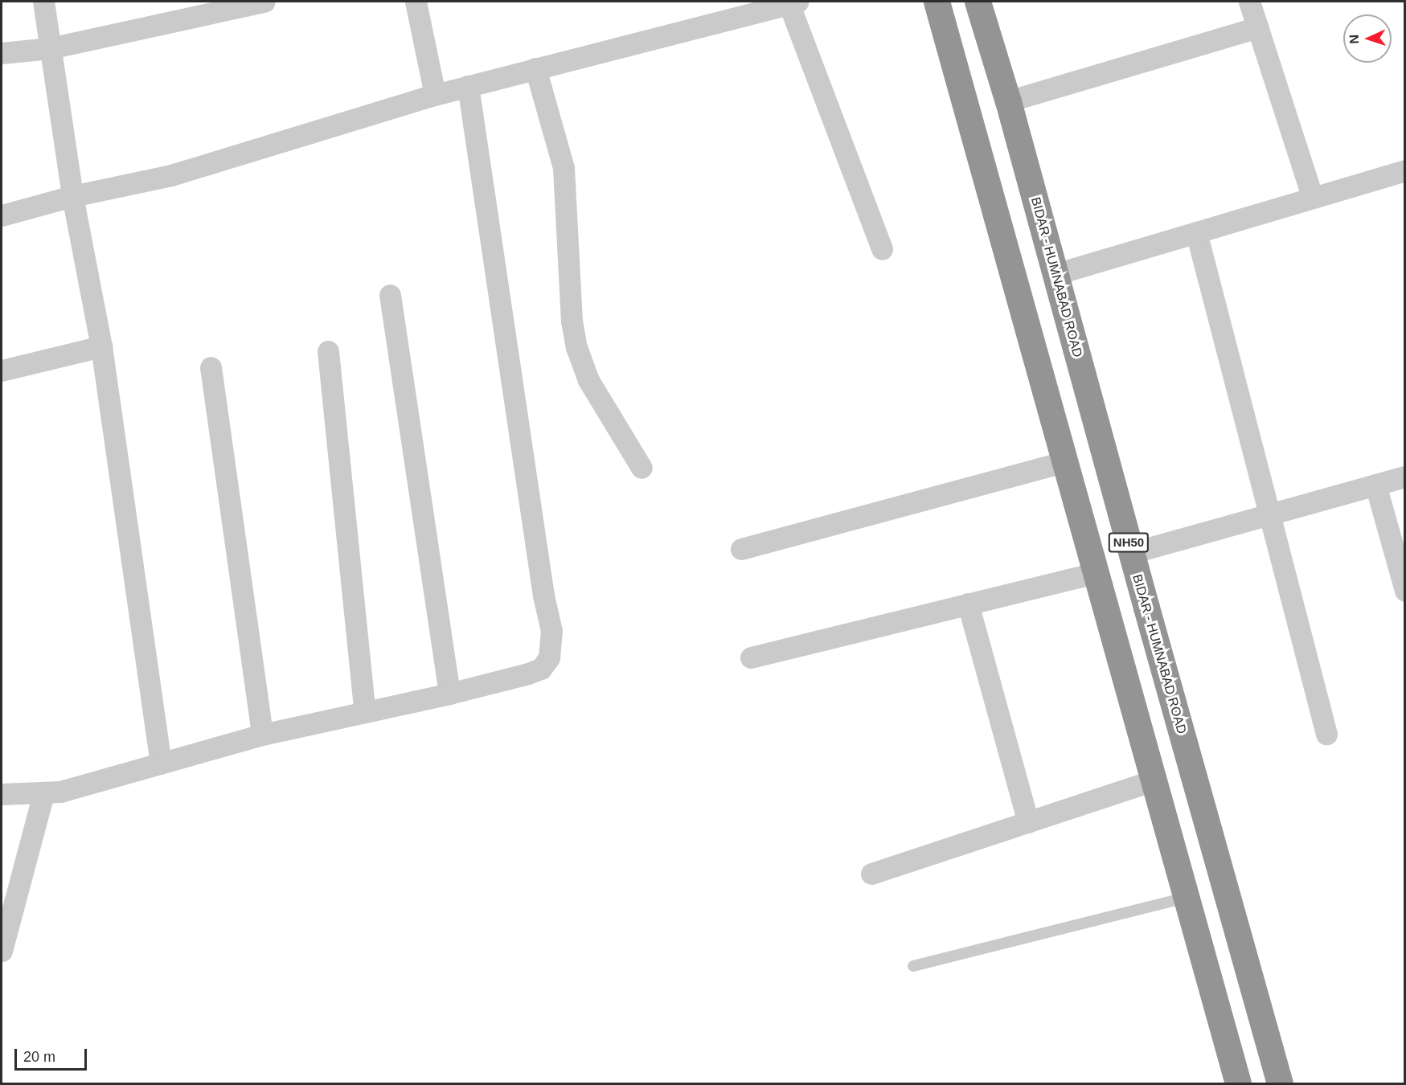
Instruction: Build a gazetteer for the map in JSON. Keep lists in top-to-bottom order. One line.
{"streets":{"highway":["BIDAR - HUMNABAD ROAD","NH50"]},"scale_bar":"20 m","north":"left"}
